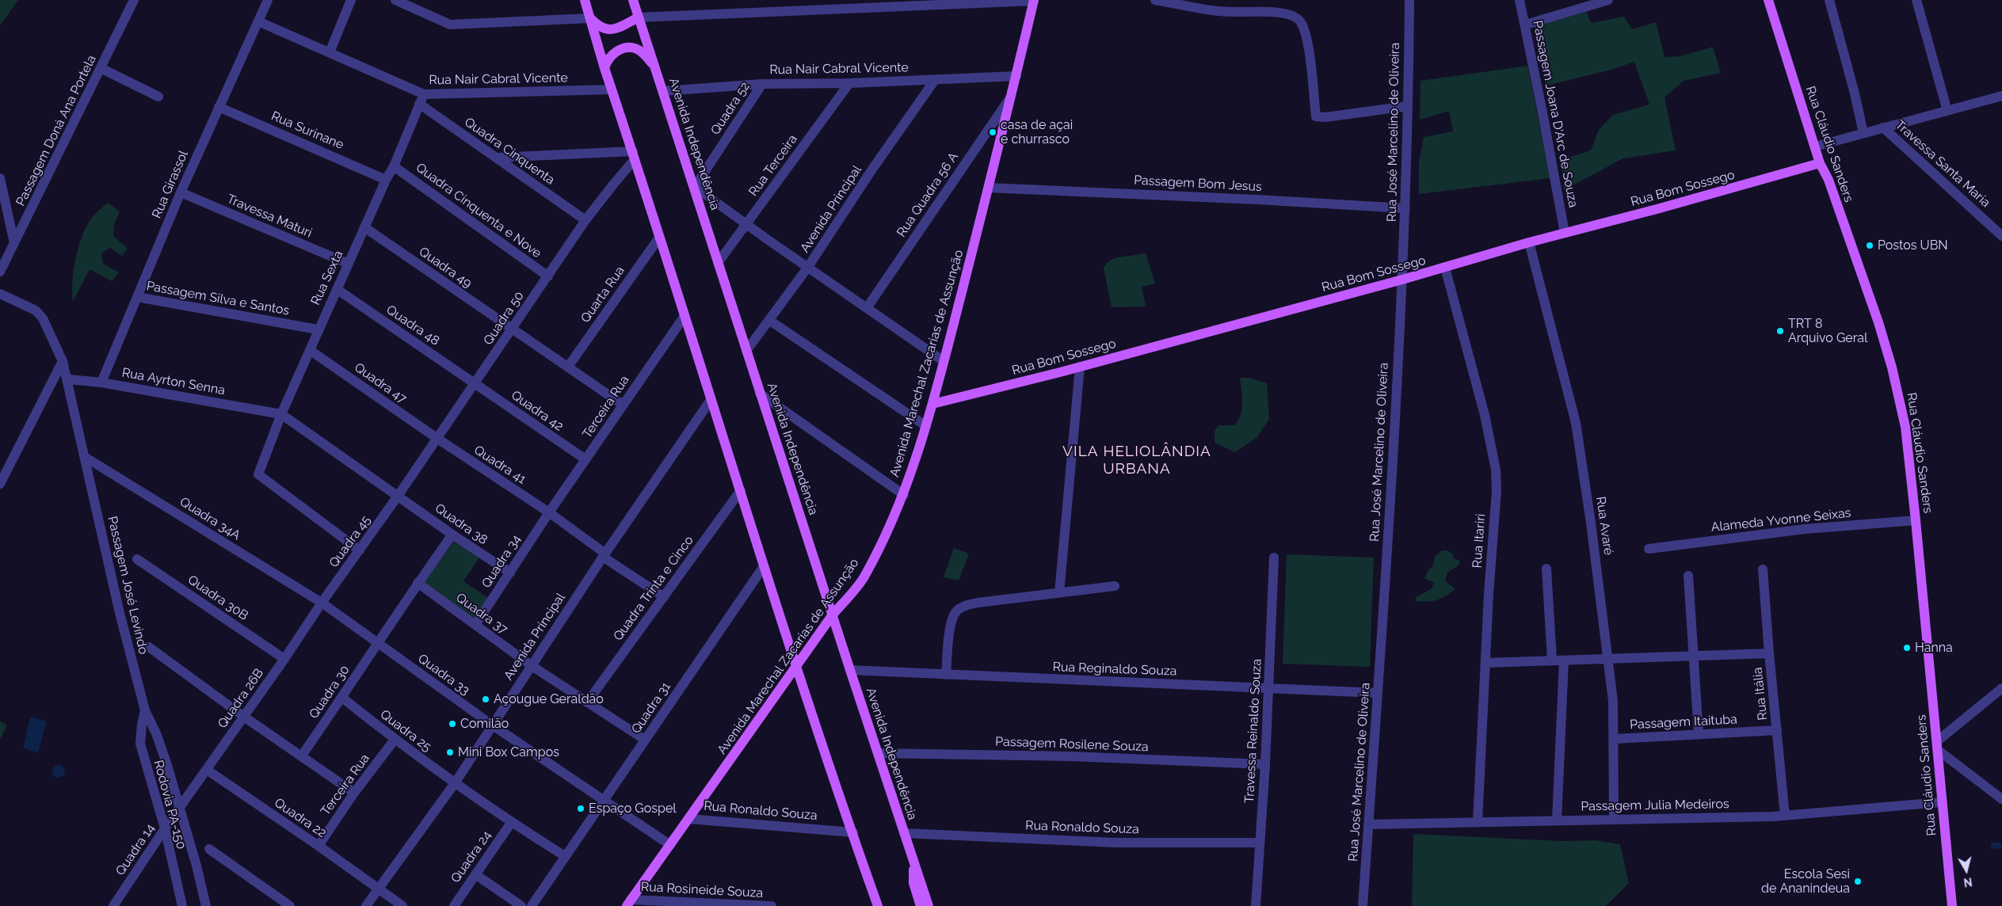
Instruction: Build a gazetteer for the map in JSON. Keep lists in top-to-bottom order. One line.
{"streets":{"main road":["Avenida Independência","Rua Cláudio Sanders","Rua Bom Sossego","Avenida Marechal Zacarias de Assunção"],"street":["Rua Nair Cabral Vicente","Quadra 52","Passagem Joana D'Arc de Souza","Passagem Doná Ana Portela","Rua Surinane","Rua José Marcelino de Oliveira","Quadra Cinquenta","Travessa Santa Maria","Rua Terceira","Passagem Bom Jesus","Rua Girassol","Rua Quadra 56 A","Avenida Principal","Quadra Cinquenta e Nove","Travessa Maturi","Quadra 49","Rua Sexta","Quarta Rua","Passagem Silva e Santos","Quadra 50","Quadra 48","Rua Ayrton Senna","Quadra 47","Terceira Rua","Quadra 42","Quadra 41","Quadra 34A","Alameda Yvonne Seixas","Quadra 38","Rua Avaré","Rua Itariri","Quadra 45","Quadra 34","Passagem José Levindo","Quadra Trinta e Cinco","Quadra 30B","Quadra 37","Rua Reginaldo Souza","Quadra 33","Quadra 30","Rua Itália","Quadra 26B","Quadra 31","Passagem Itaituba","Quadra 25","Travessa Reinaldo Souza","Passagem Rosilene Souza","Rodovia PA-150","Passagem Julia Medeiros","Rua Ronaldo Souza","Quadra 22","Quadra 14","Quadra 24","Rua Rosineide Souza"]},"crossings":[["Rua Nair Cabral Vicente","Quadra 52"],["Rua Nair Cabral Vicente","Avenida Independência"],["Rua Nair Cabral Vicente","Rua Terceira"],["Rua Nair Cabral Vicente","Rua Girassol"],["Rua Nair Cabral Vicente","Avenida Principal"],["Rua Nair Cabral Vicente","Rua Sexta"],["Rua Nair Cabral Vicente","Avenida Marechal Zacarias de Assunção"],["Quadra 52","Avenida Independência"],["Passagem Joana D'Arc de Souza","Rua Bom Sossego"],["Rua Surinane","Rua Girassol"],["Rua Surinane","Rua Sexta"],["Rua José Marcelino de Oliveira","Passagem Bom Jesus"],["Rua José Marcelino de Oliveira","Rua Bom Sossego"],["Rua José Marcelino de Oliveira","Rua Reginaldo Souza"],["Rua José Marcelino de Oliveira","Passagem Julia Medeiros"],["Avenida Independência","Rua Terceira"],["Avenida Independência","Avenida Principal"],["Avenida Independência","Avenida Marechal Zacarias de Assunção"],["Avenida Independência","Rua Reginaldo Souza"],["Avenida Independência","Passagem Rosilene Souza"],["Avenida Independência","Rua Ronaldo Souza"],["Rua Cláudio Sanders","Rua Bom Sossego"],["Rua Cláudio Sanders","Alameda Yvonne Seixas"],["Rua Cláudio Sanders","Passagem Julia Medeiros"],["Quadra Cinquenta","Rua Sexta"],["Quadra Cinquenta","Quadra 50"],["Passagem Bom Jesus","Avenida Marechal Zacarias de Assunção"],["Rua Girassol","Travessa Maturi"],["Rua Girassol","Passagem Silva e Santos"],["Rua Girassol","Rua Ayrton Senna"],["Rua Bom Sossego","Avenida Marechal Zacarias de Assunção"],["Rua Bom Sossego","Rua Avaré"],["Rua Bom Sossego","Rua Itariri"],["Rua Quadra 56 A","Avenida Marechal Zacarias de Assunção"],["Avenida Principal","Quadra 41"],["Avenida Principal","Quadra 37"],["Avenida Principal","Quadra 33"],["Avenida Principal","Quadra 25"],["Avenida Principal","Quadra 22"],["Quadra Cinquenta e Nove","Rua Sexta"],["Quadra Cinquenta e Nove","Quadra 50"],["Travessa Maturi","Rua Sexta"],["Quadra 49","Rua Sexta"],["Quadra 49","Quarta Rua"],["Quadra 49","Quadra 50"],["Quadra 49","Terceira Rua"],["Rua Sexta","Passagem Silva e Santos"],["Rua Sexta","Quadra 48"],["Rua Sexta","Rua Ayrton Senna"],["Rua Sexta","Quadra 47"],["Rua Sexta","Quadra 38"],["Rua Sexta","Quadra 45"],["Quadra 50","Quadra 48"],["Quadra 50","Quadra 47"],["Quadra 50","Quadra 42"],["Quadra 50","Quadra 41"],["Quadra 50","Quadra 38"],["Quadra 50","Quadra 45"],["Quadra 48","Quadra 42"],["Avenida Marechal Zacarias de Assunção","Rua Ronaldo Souza"],["Avenida Marechal Zacarias de Assunção","Rua Rosineide Souza"],["Rua Ayrton Senna","Quadra 38"],["Rua Ayrton Senna","Passagem José Levindo"],["Quadra 47","Quadra 41"],["Terceira Rua","Quadra 42"],["Terceira Rua","Quadra 41"],["Terceira Rua","Quadra 34"],["Terceira Rua","Quadra 25"],["Terceira Rua","Quadra 22"],["Quadra 41","Quadra 34"],["Quadra 41","Quadra Trinta e Cinco"],["Quadra 34A","Quadra 45"],["Quadra 34A","Passagem José Levindo"],["Quadra 34A","Quadra 26B"],["Quadra 38","Quadra 45"],["Quadra 38","Quadra 34"],["Rua Avaré","Passagem Itaituba"],["Rua Avaré","Passagem Julia Medeiros"],["Rua Itariri","Passagem Julia Medeiros"],["Quadra 45","Quadra 26B"],["Quadra 34","Quadra 37"],["Passagem José Levindo","Quadra 26B"],["Passagem José Levindo","Rodovia PA-150"],["Passagem José Levindo","Quadra 14"],["Quadra Trinta e Cinco","Quadra 37"],["Quadra 30B","Quadra 26B"],["Quadra 37","Quadra 31"],["Rua Reginaldo Souza","Travessa Reinaldo Souza"],["Quadra 33","Quadra 30"],["Quadra 33","Quadra 31"],["Quadra 30","Quadra 25"],["Rua Itália","Passagem Itaituba"],["Rua Itália","Passagem Julia Medeiros"],["Quadra 26B","Quadra 22"],["Quadra 26B","Quadra 14"],["Travessa Reinaldo Souza","Passagem Rosilene Souza"],["Travessa Reinaldo Souza","Rua Ronaldo Souza"],["Rodovia PA-150","Quadra 14"]],"districts":["VILA HELIOLÂNDIA URBANA"],"places":["casa de açai e churrasco","Postos UBN","TRT 8 Arquivo Geral","Hanna","Açougue Geraldão","Comilão","Mini Box Campos","Espaço Gospel","Escola Sesi de Ananindeua"],"north":"bottom"}
